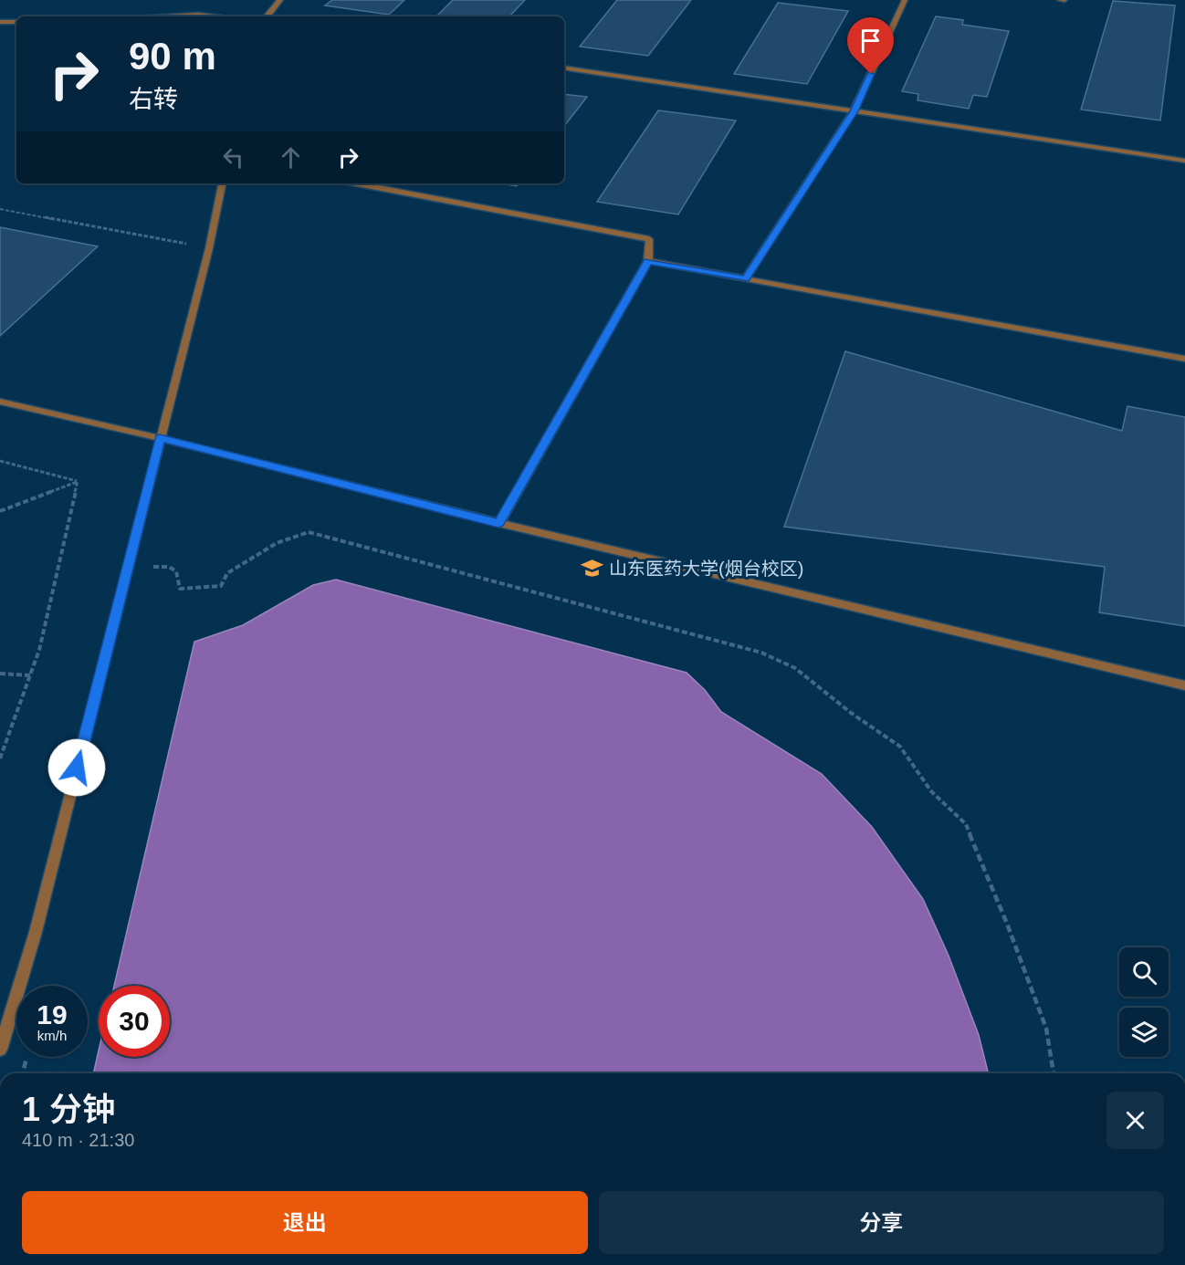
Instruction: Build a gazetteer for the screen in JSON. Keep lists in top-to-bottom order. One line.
{"places":{"school or university":["山东医药大学(烟台校区)"]},"page":{"turn":["90 m","右转"],"speed":"19 km/h","limit":"30","heading":["1 分钟","410 m · 21:30"],"buttons":["退出","分享"]}}
